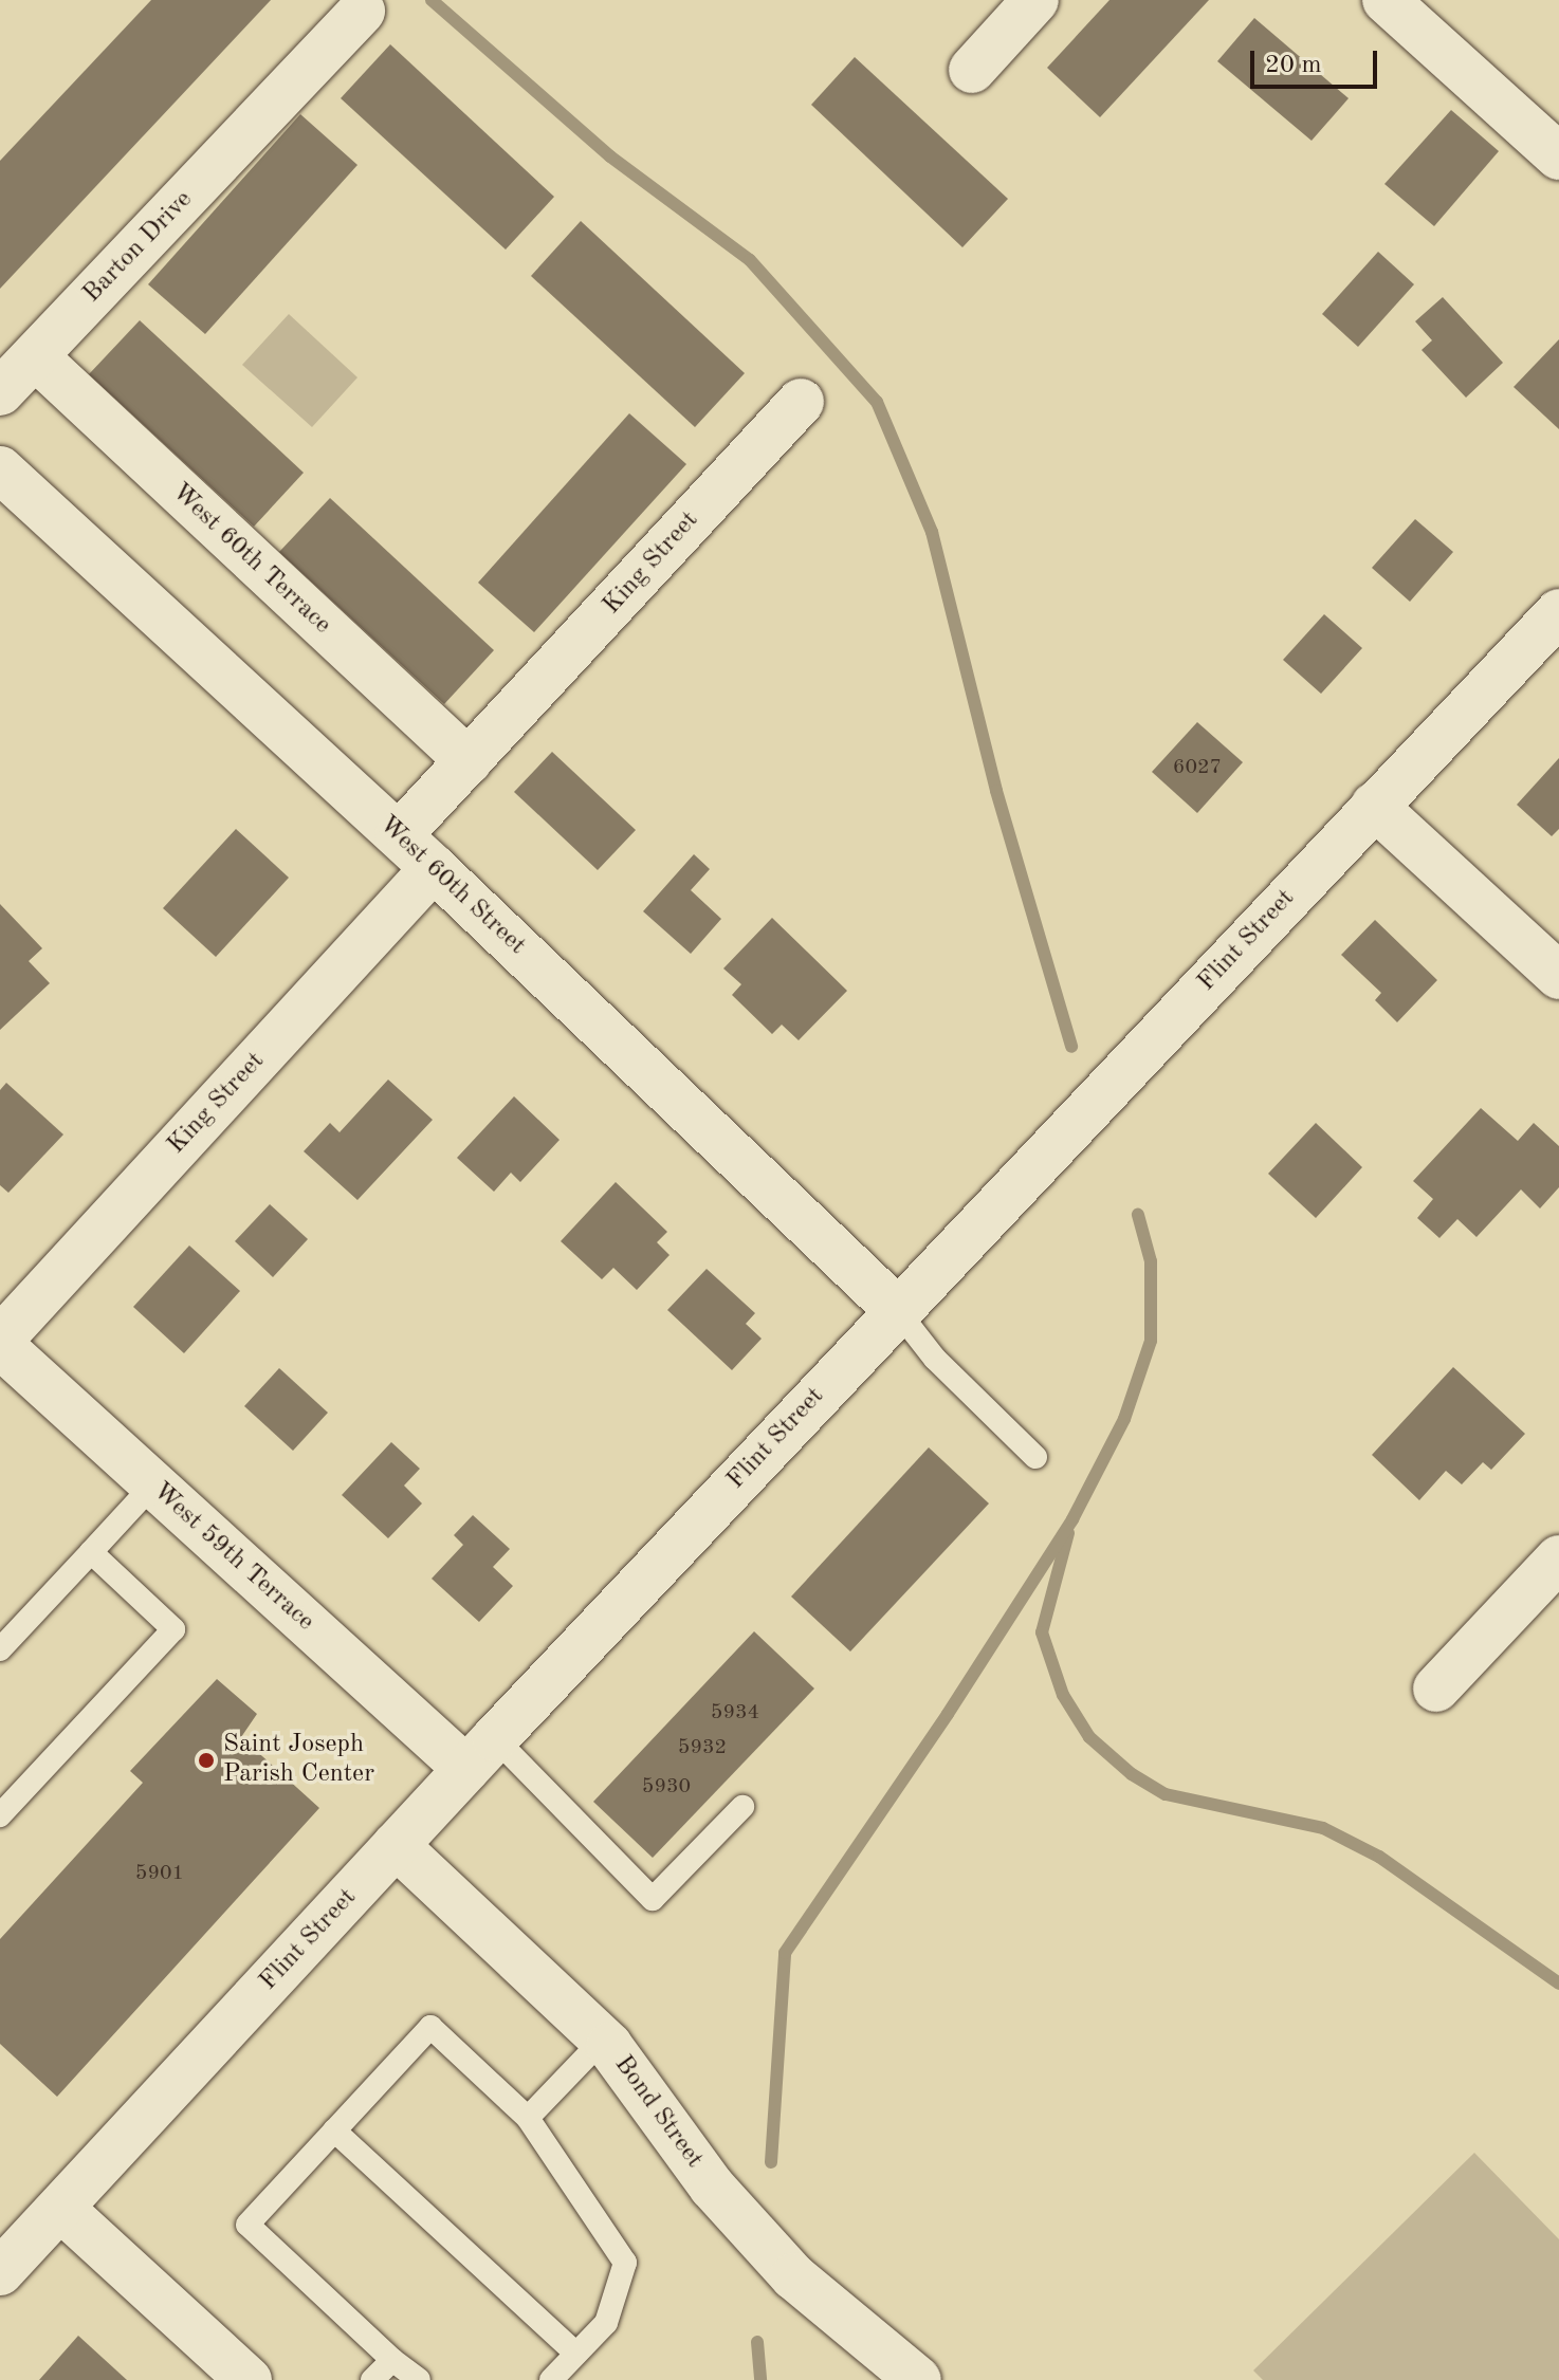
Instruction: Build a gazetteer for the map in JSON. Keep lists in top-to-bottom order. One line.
{"streets":{"street":["Barton Drive","West 60th Terrace","King Street","West 60th Street","Flint Street","West 59th Terrace","Bond Street"]},"crossings":[["Barton Drive","West 60th Terrace"],["West 60th Terrace","King Street"],["King Street","West 60th Street"],["King Street","West 59th Terrace"],["West 60th Street","Flint Street"],["Flint Street","West 59th Terrace"],["Flint Street","Bond Street"]],"places":["Saint Joseph Parish Center"],"house_numbers":["6027","5934","5932","5930","5901"],"scale_bar":"20 m"}
